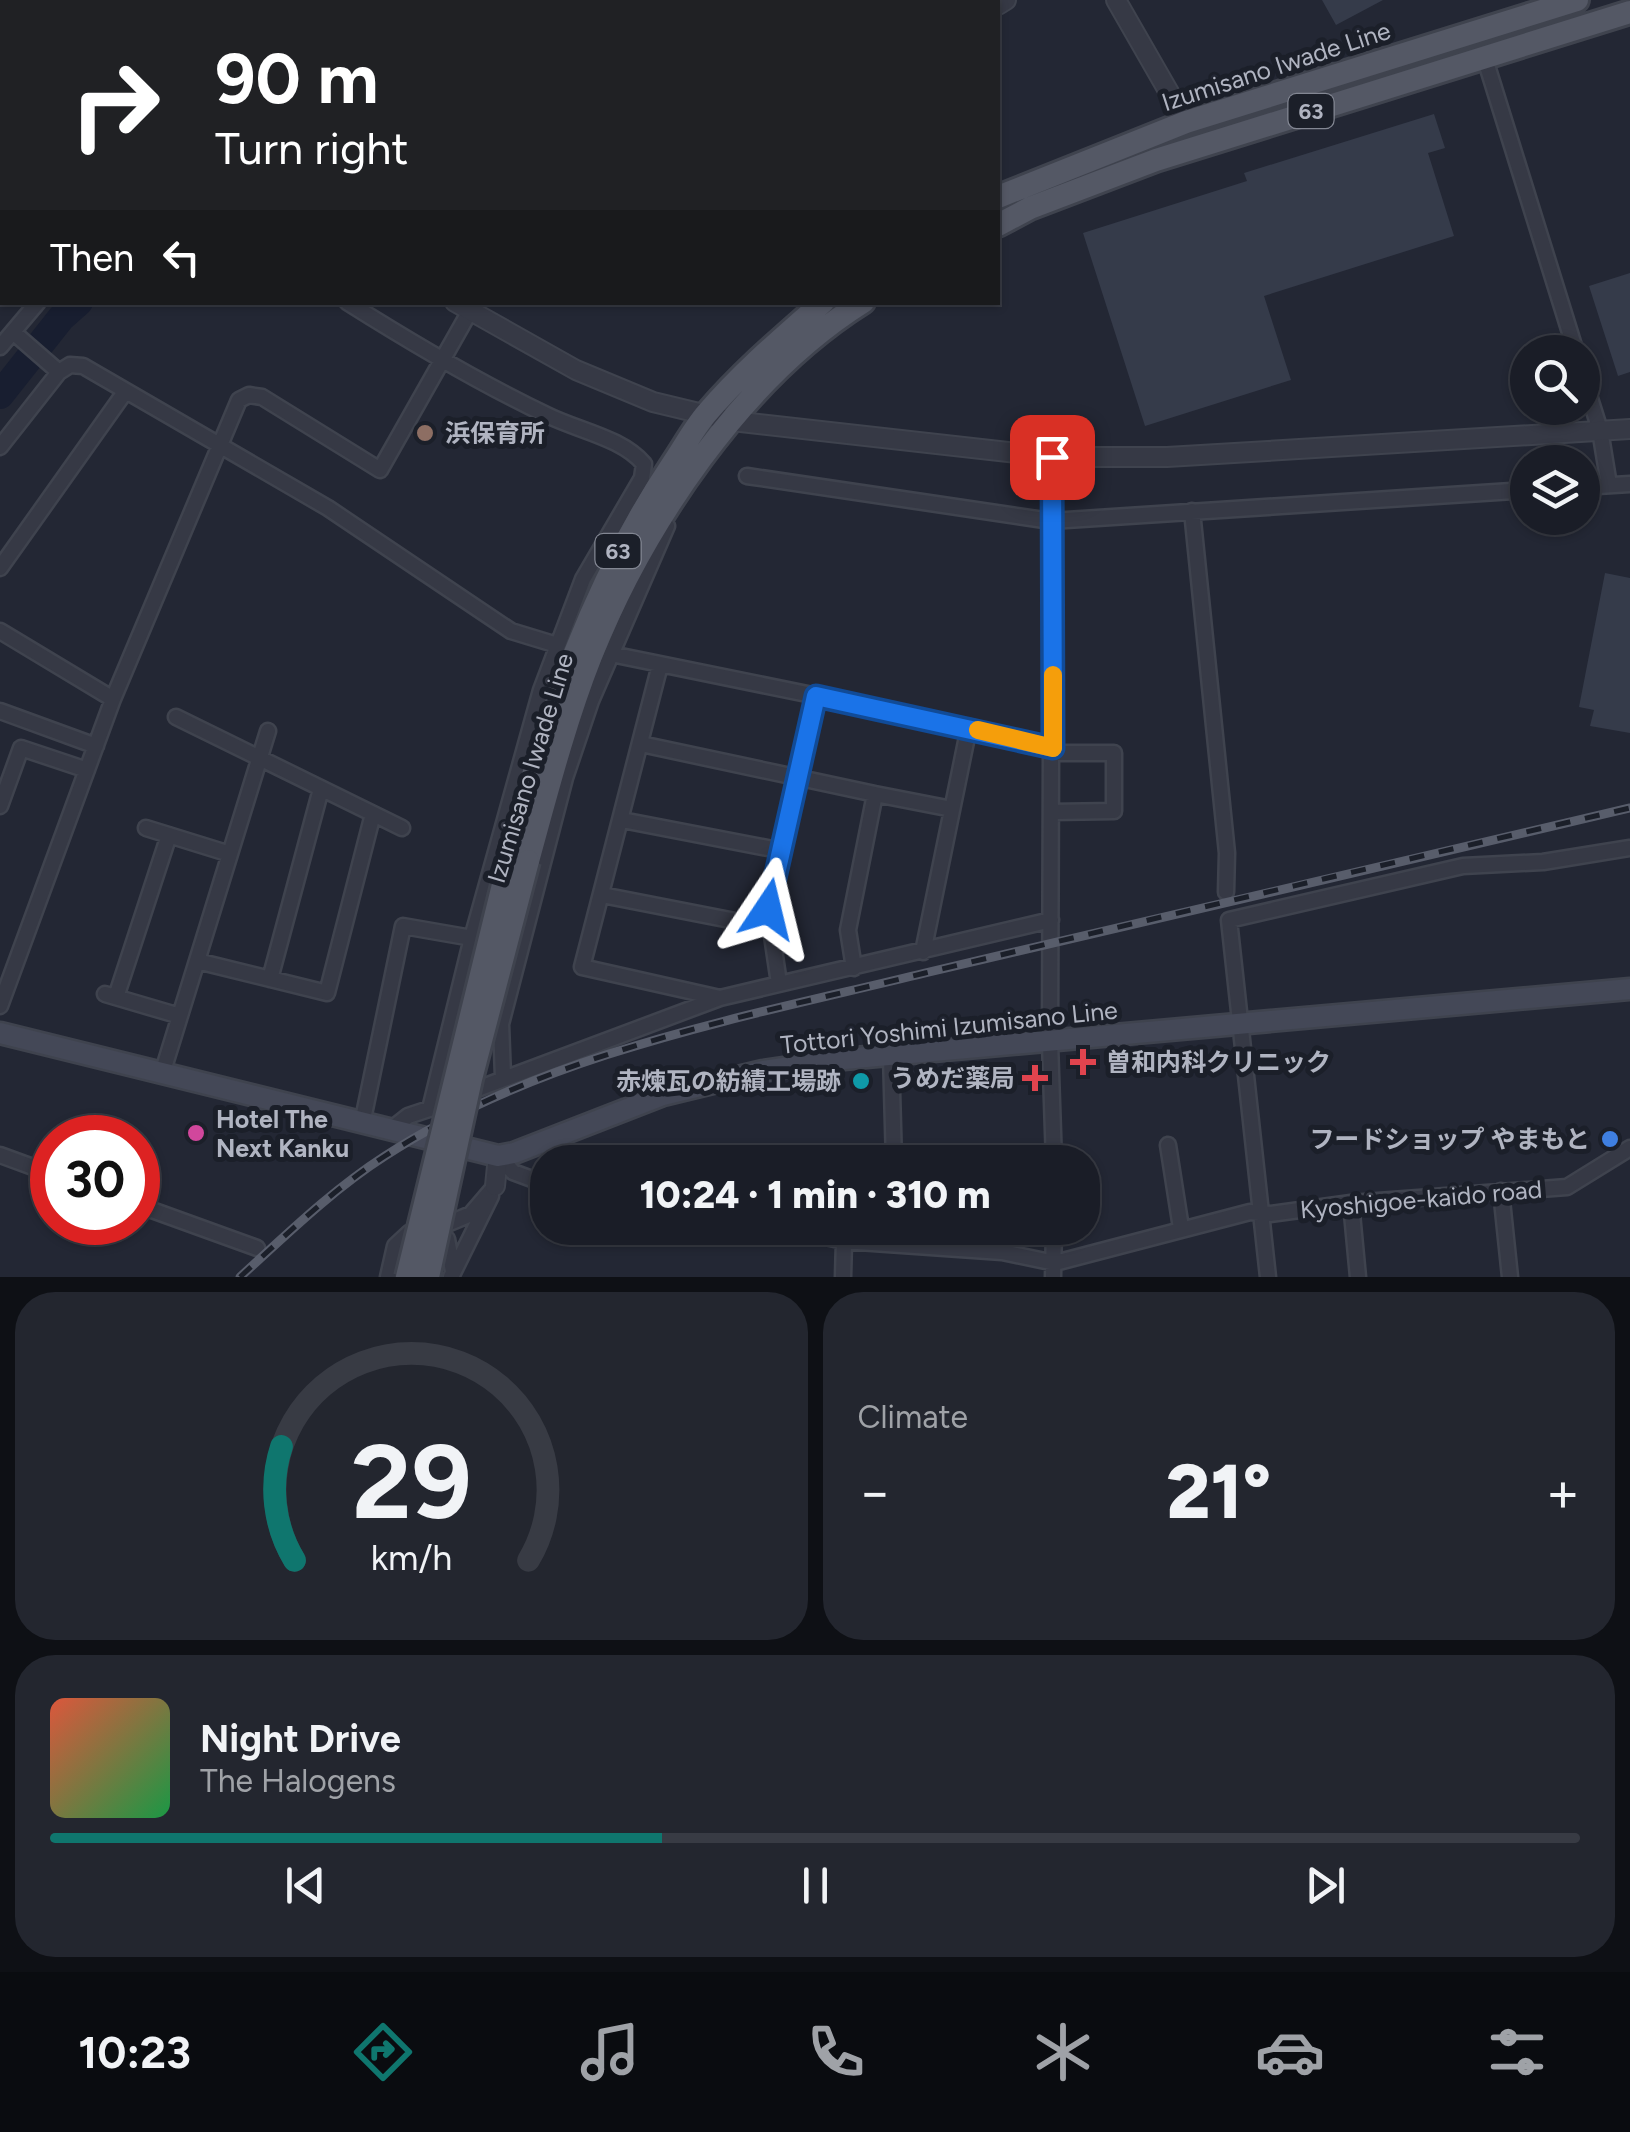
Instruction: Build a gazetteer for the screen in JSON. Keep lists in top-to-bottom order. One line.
{"streets":{"main road":["Izumisano Iwade Line","63","Tottori Yoshimi Izumisano Line"],"street":["Kyoshigoe-kaido road"]},"places":{"other":["浜保育所","赤煉瓦の紡績工場跡","Hotel The Next Kanku","フードショップ やまもと"],"health":["曽和内科クリニック","うめだ薬局"]},"page":{"turn":["90 m","Turn right"],"then":"Then","limit":"30","trip":"10:24 · 1 min · 310 m","tile":"Climate","heat":["−","21°","+"],"song":["Night Drive","The Halogens"],"tabs":"10:23","gauge":["29","km/h"]}}
